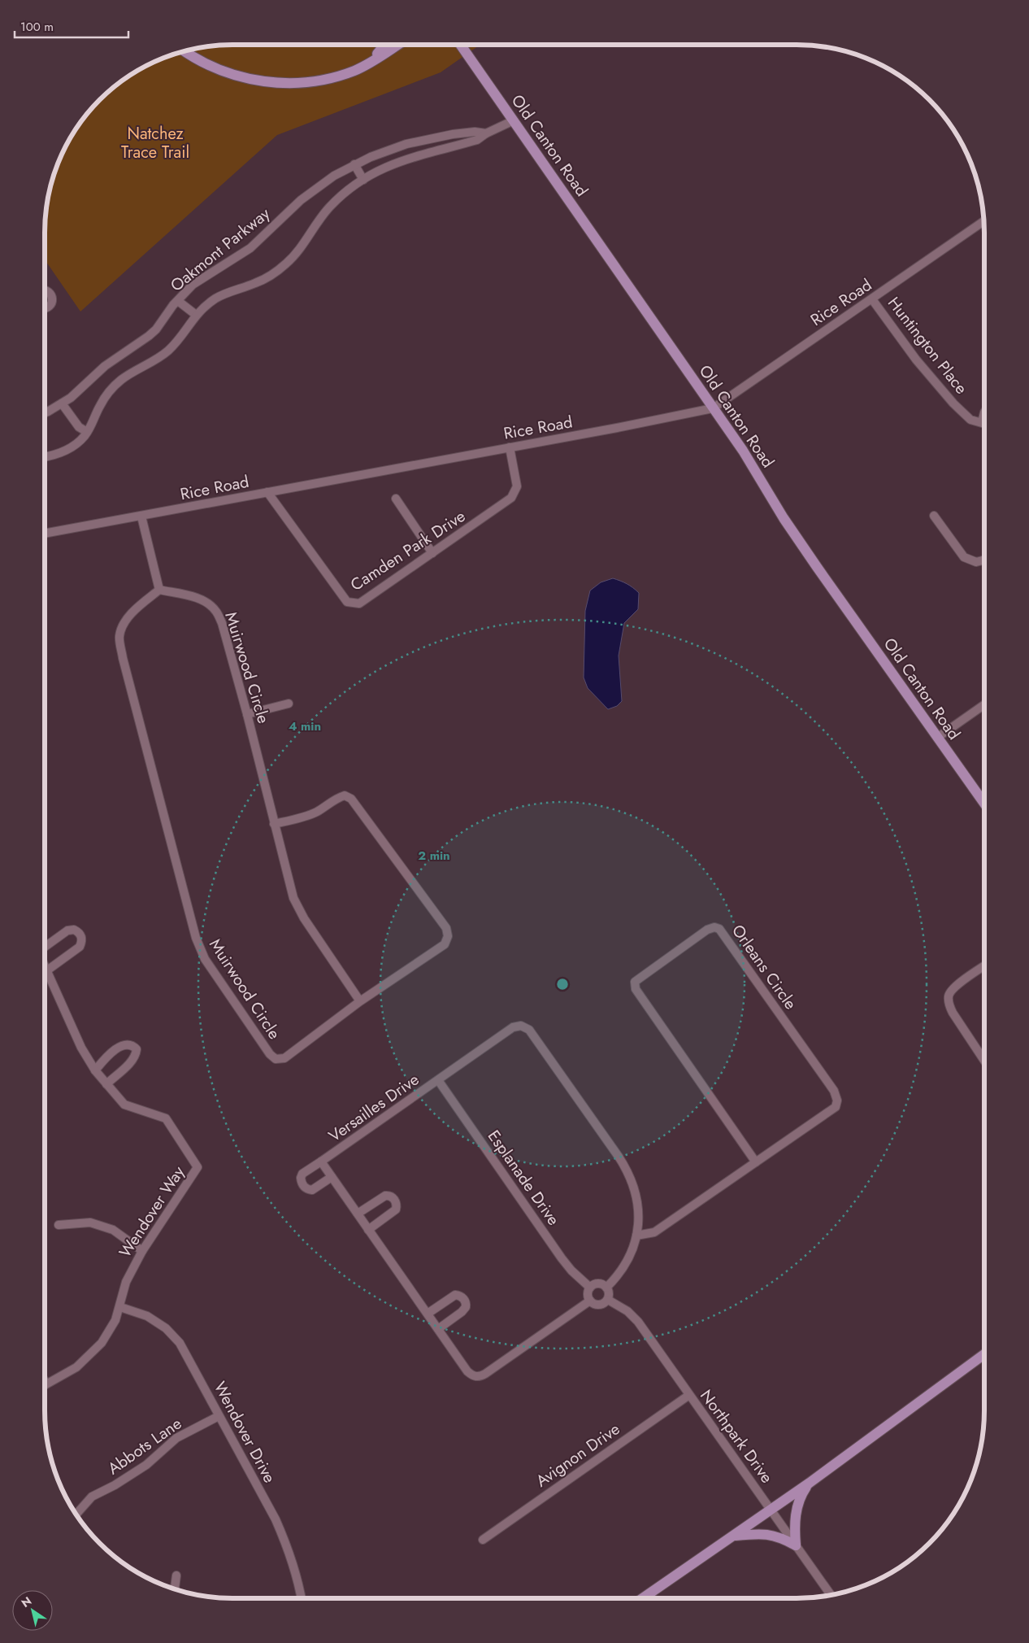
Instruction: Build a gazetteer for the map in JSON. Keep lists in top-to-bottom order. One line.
{"streets":{"main road":["Old Canton Road"],"street":["Oakmont Parkway","Rice Road","Huntington Place","Camden Park Drive","Muirwood Circle","Orleans Circle","Versailles Drive","Esplanade Drive","Wendover Way","Wendover Drive","Northpark Drive","Abbots Lane","Avignon Drive"]},"crossings":[["Old Canton Road","Oakmont Parkway"],["Old Canton Road","Rice Road"],["Rice Road","Huntington Place"],["Rice Road","Camden Park Drive"],["Orleans Circle","Versailles Drive"],["Versailles Drive","Esplanade Drive"],["Versailles Drive","Northpark Drive"],["Esplanade Drive","Northpark Drive"],["Wendover Way","Wendover Drive"],["Wendover Drive","Abbots Lane"],["Northpark Drive","Avignon Drive"]],"parks":["Natchez Trace Trail"],"scale_bar":"100 m","north":"top left","rings":["4 min","2 min"]}
